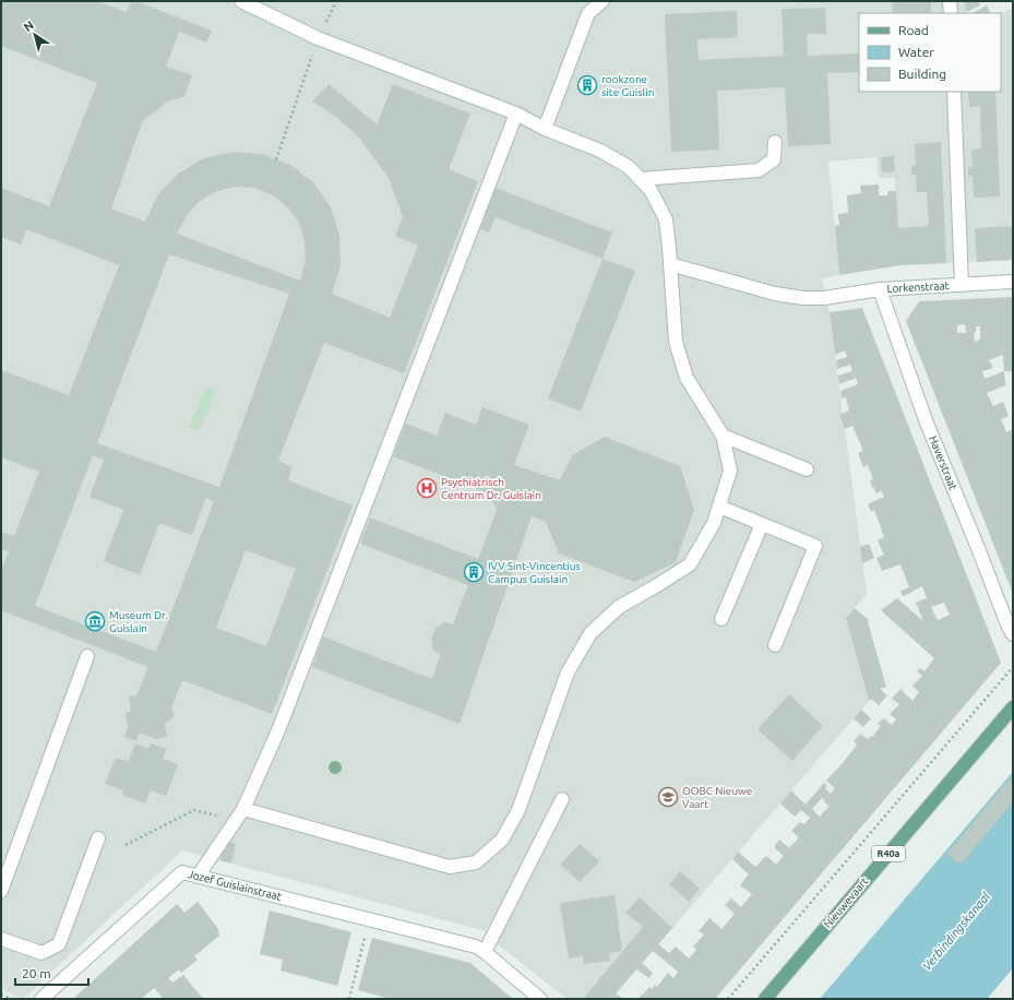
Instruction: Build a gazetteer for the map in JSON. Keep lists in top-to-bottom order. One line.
{"streets":{"main road":["R40a","Nieuwevaart"],"street":["Lorkenstraat","Haverstraat","Jozef Guislainstraat"]},"crossings":[["Lorkenstraat","Haverstraat"]],"water":["Verbindingskanaal"],"places":{"building":["rookzone site Guislin","IVV Sint-Vincentius Campus Guislain"],"hospital":["Psychiatrisch Centrum Dr. Guislain"],"museum":["Museum Dr. Guislain"],"school or university":["OOBC Nieuwe Vaart"]},"legend":["Road","Water","Building"],"scale_bar":"20 m","north":"top left"}
